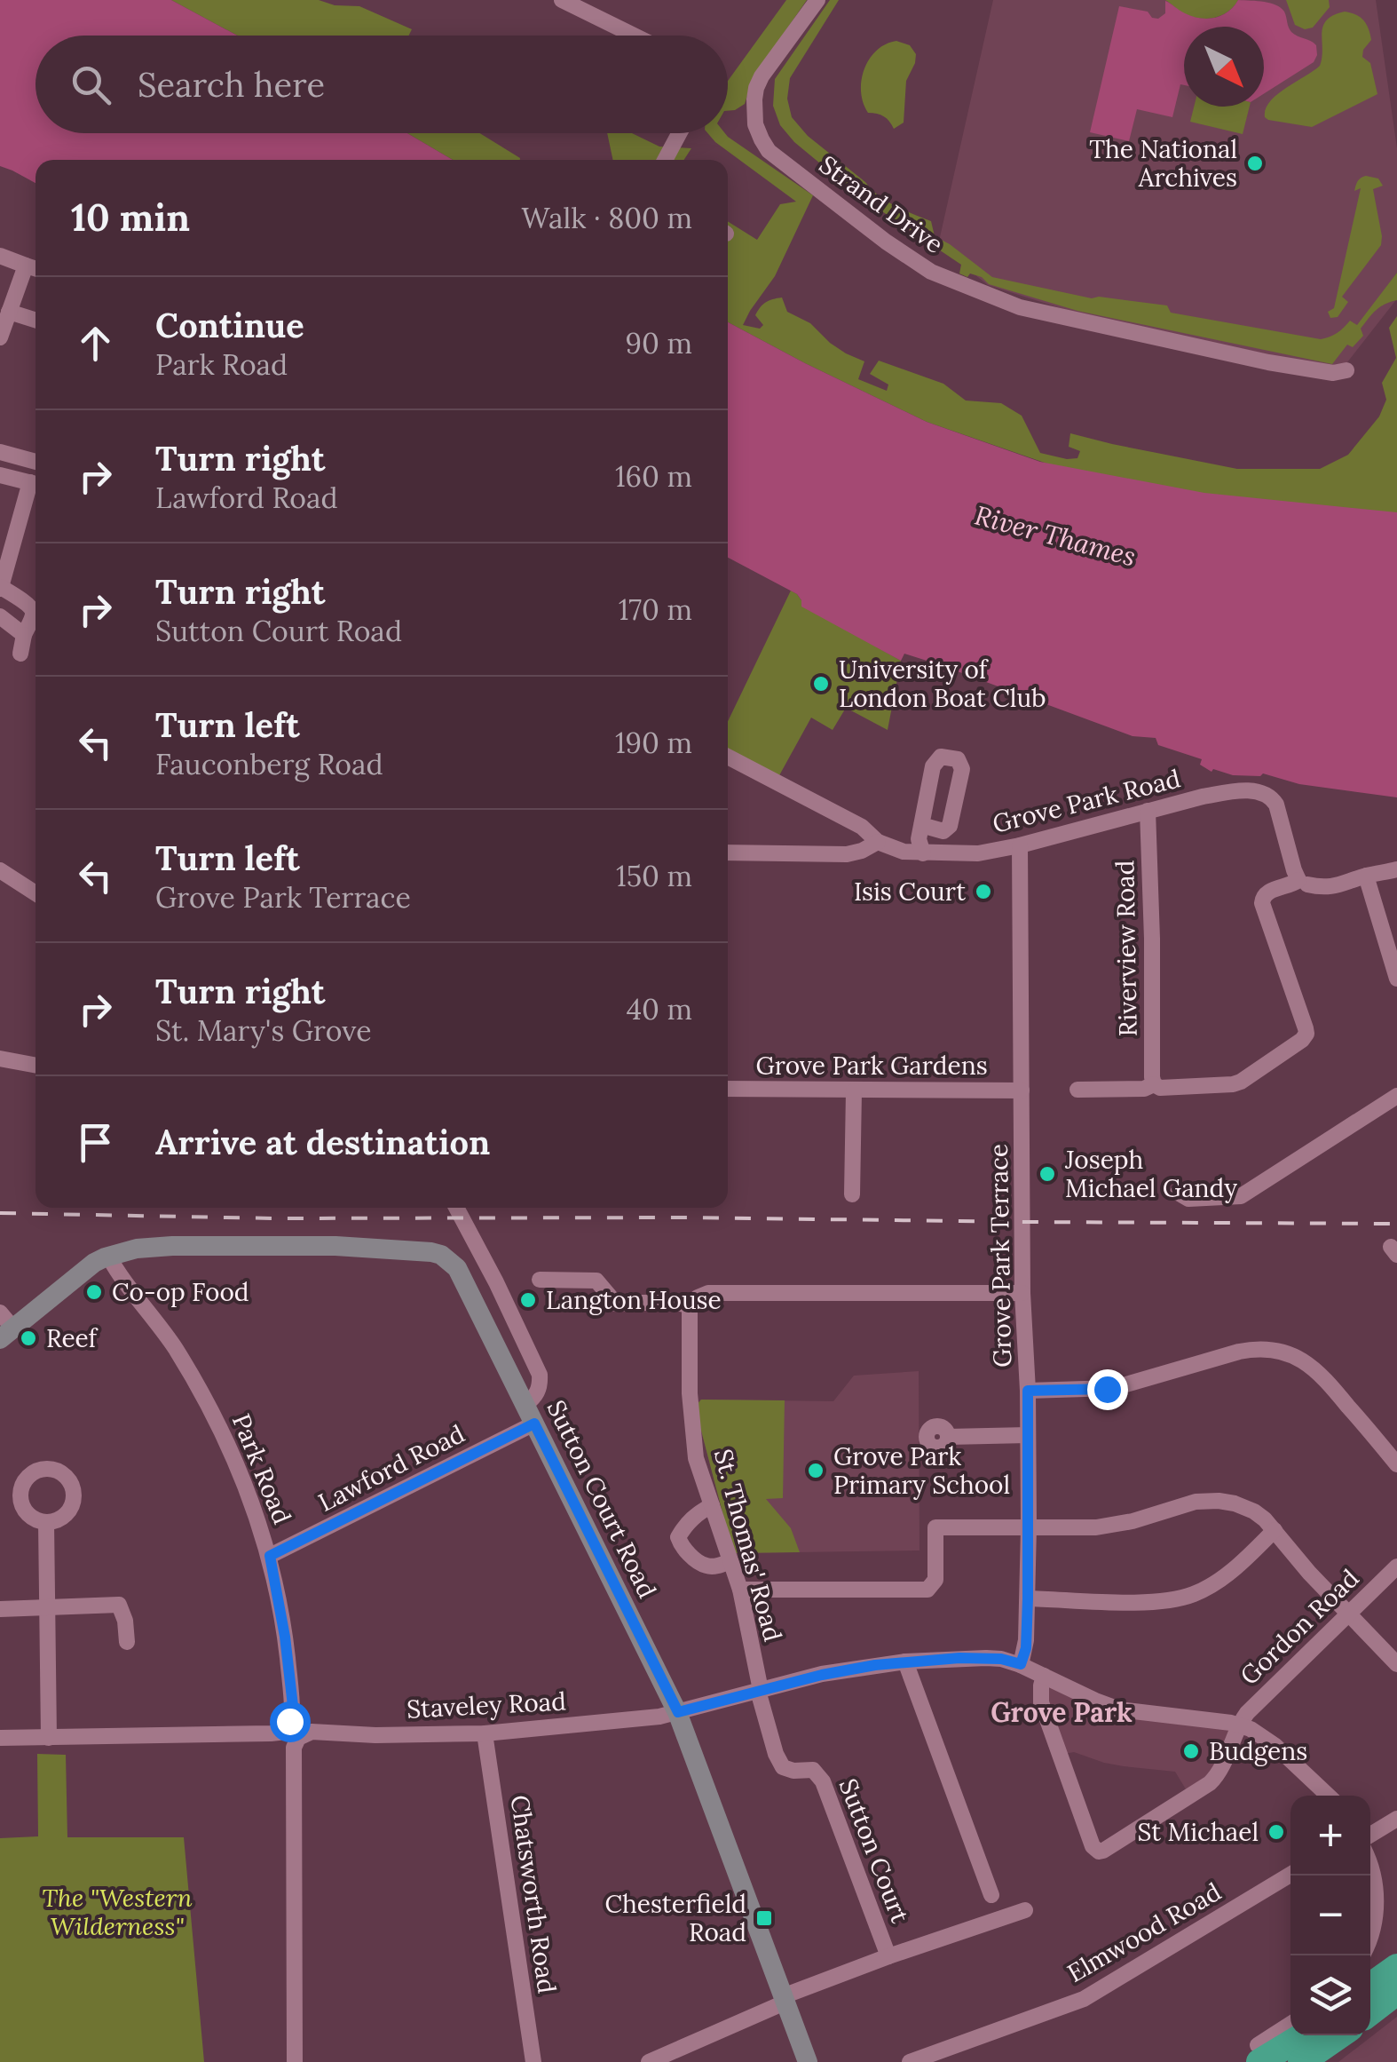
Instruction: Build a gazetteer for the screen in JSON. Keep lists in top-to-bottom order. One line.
{"streets":{"street":["Strand Drive","Grove Park Road","Riverview Road","Grove Park Gardens","Grove Park Terrace","Lawford Road","Park Road","Sutton Court Road","St. Thomas' Road","Gordon Road","Staveley Road","Sutton Court","Chatsworth Road","Elmwood Road"]},"crossings":[["Grove Park Road","Riverview Road"],["Grove Park Road","Grove Park Terrace"],["Grove Park Gardens","Grove Park Terrace"],["Grove Park Terrace","Staveley Road"],["Lawford Road","Park Road"],["Lawford Road","Sutton Court Road"],["Park Road","Sutton Court Road"],["Park Road","Staveley Road"],["Sutton Court Road","Staveley Road"],["St. Thomas' Road","Staveley Road"],["St. Thomas' Road","Sutton Court"],["Gordon Road","Staveley Road"],["Staveley Road","Sutton Court"],["Staveley Road","Chatsworth Road"]],"districts":["Grove Park"],"water":["River Thames"],"parks":["The \"Western Wilderness\""],"places":{"other":["The National Archives","University of London Boat Club","Isis Court","Joseph Michael Gandy","Co-op Food","Langton House","Reef","Grove Park Primary School","Budgens","St Michael"],"transit":["Chesterfield Road"]},"north":"bottom right","page":{"search":"Search here","heading":["10 min","Walk · 800 m"],"list":[["Continue","Park Road","90 m"],["Turn right","Lawford Road","160 m"],["Turn right","Sutton Court Road","170 m"],["Turn left","Fauconberg Road","190 m"],["Turn left","Grove Park Terrace","150 m"],["Turn right","St. Mary's Grove","40 m"],"Arrive at destination"],"map_buttons":["+","−"]}}
